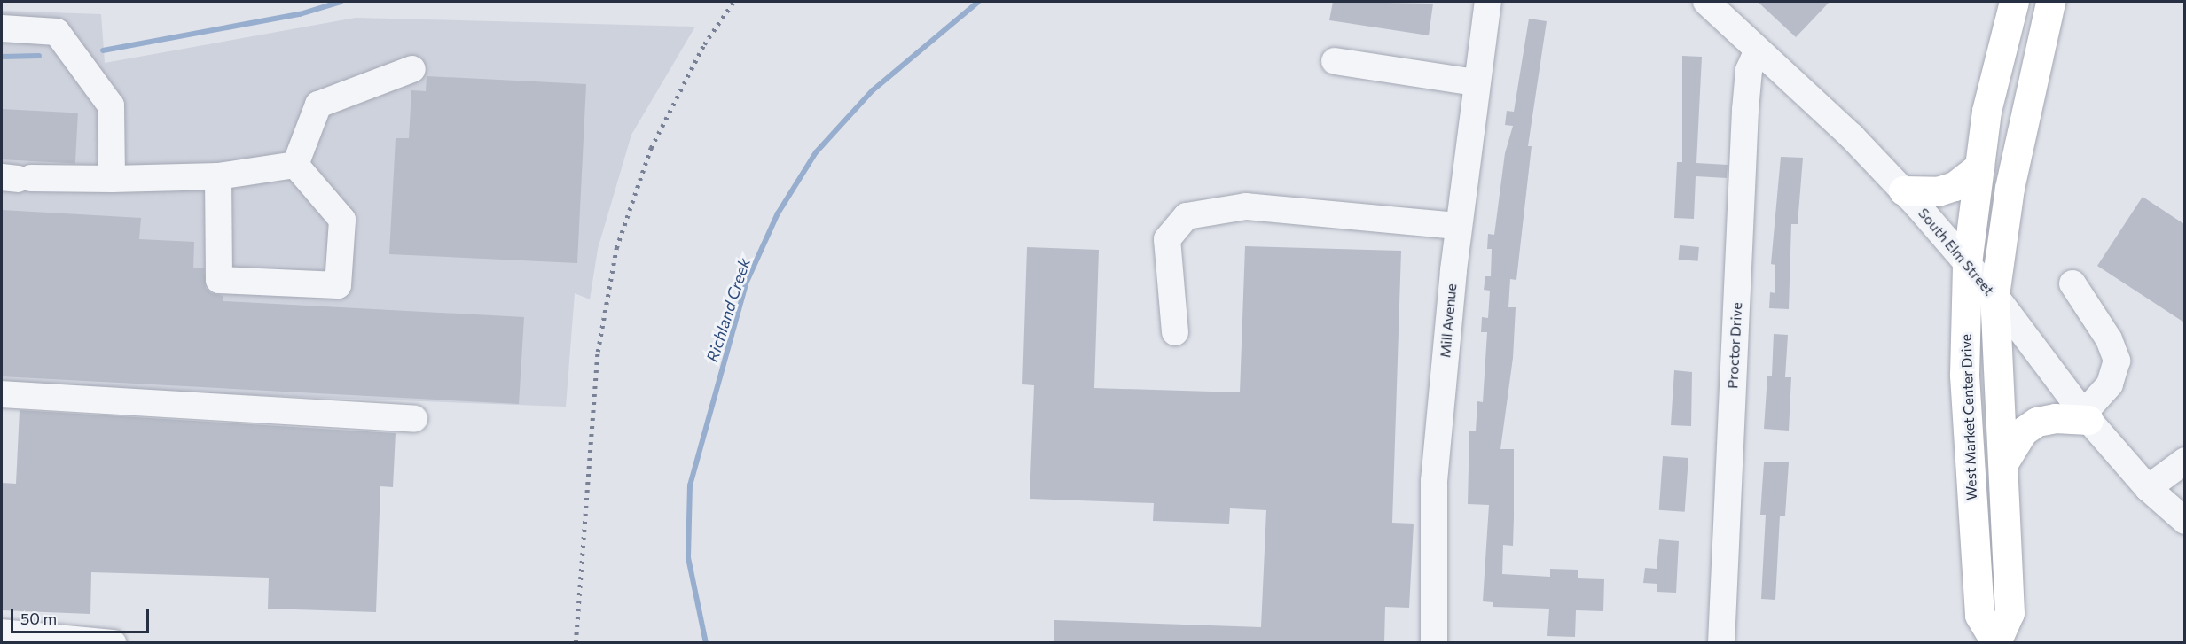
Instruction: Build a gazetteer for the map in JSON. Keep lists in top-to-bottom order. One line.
{"streets":{"main road":["West Market Center Drive"],"street":["South Elm Street","Mill Avenue","Proctor Drive"]},"crossings":[["South Elm Street","Proctor Drive"],["South Elm Street","West Market Center Drive"]],"water":["Richland Creek"],"scale_bar":"50 m"}
